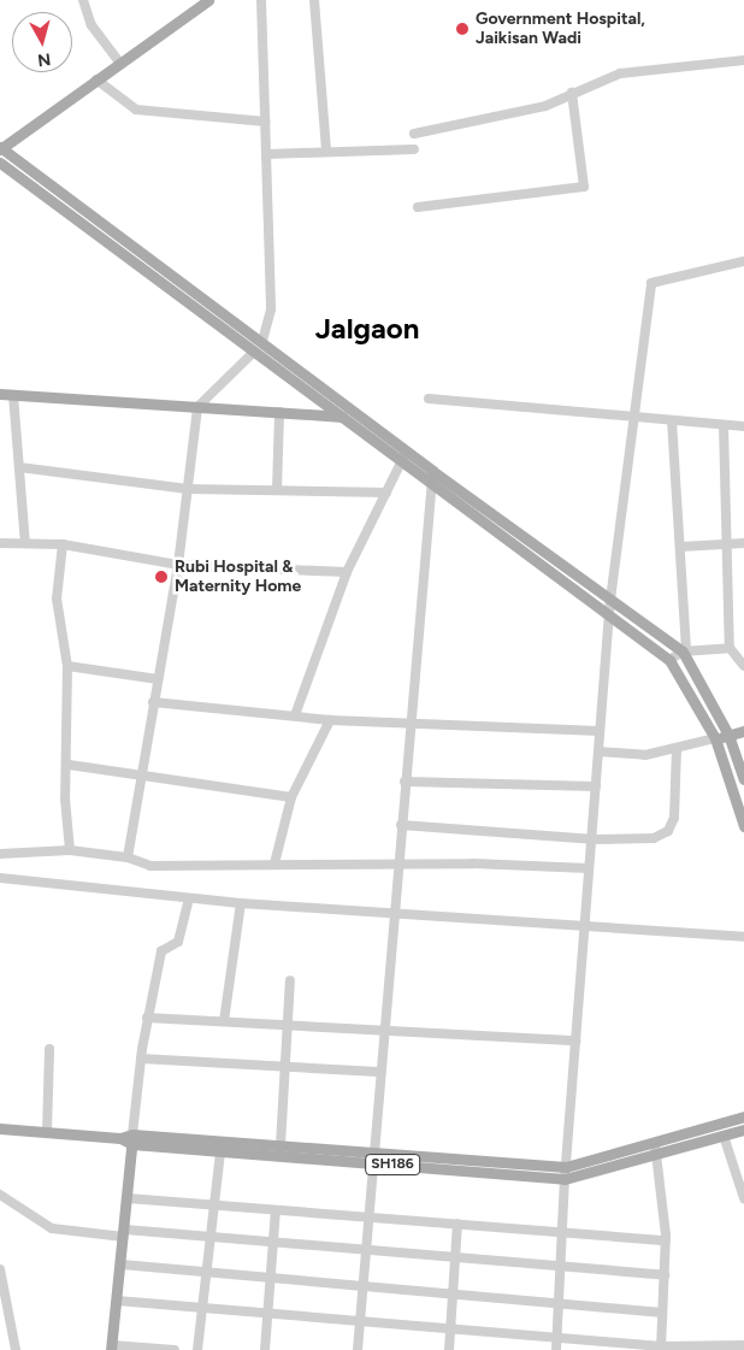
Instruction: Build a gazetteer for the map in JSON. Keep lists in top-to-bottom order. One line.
{"streets":{"main road":["SH186"]},"districts":["Jalgaon"],"places":["Government Hospital, Jaikisan Wadi","Rubi Hospital & Maternity Home"],"north":"bottom"}
